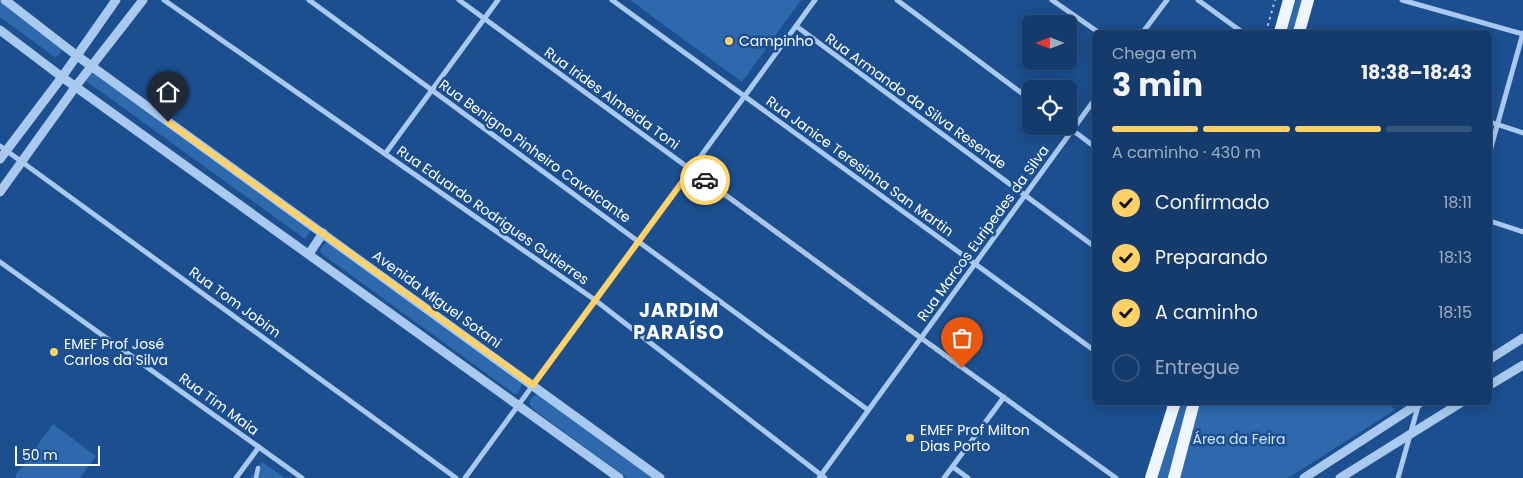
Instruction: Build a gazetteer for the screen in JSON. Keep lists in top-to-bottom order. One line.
{"streets":{"street":["Rua Irides Almeida Toni","Rua Armando da Silva Resende","Rua Benigno Pinheiro Cavalcante","Rua Janice Teresinha San Martin","Rua Eduardo Rodrigues Gutierres","Rua Marcos Euripedes da Silva","Avenida Miguel Sotani","Rua Tom Jobim","Rua Tim Maia"]},"crossings":[["Rua Irides Almeida Toni","Rua Marcos Euripedes da Silva"],["Rua Armando da Silva Resende","Rua Marcos Euripedes da Silva"],["Rua Benigno Pinheiro Cavalcante","Rua Marcos Euripedes da Silva"],["Rua Janice Teresinha San Martin","Rua Marcos Euripedes da Silva"],["Rua Eduardo Rodrigues Gutierres","Rua Marcos Euripedes da Silva"]],"districts":["JARDIM PARAÍSO"],"parks":["Área da Feira"],"places":["Campinho","EMEF Prof José Carlos da Silva","EMEF Prof Milton Dias Porto"],"scale_bar":"50 m","north":"left","page":{"heading":["3 min","Chega em","18:38–18:43"],"bar":"A caminho · 430 m","list":[["Confirmado","18:11"],["Preparando","18:13"],["A caminho","18:15"],"Entregue"],"scale":"50 m"}}
